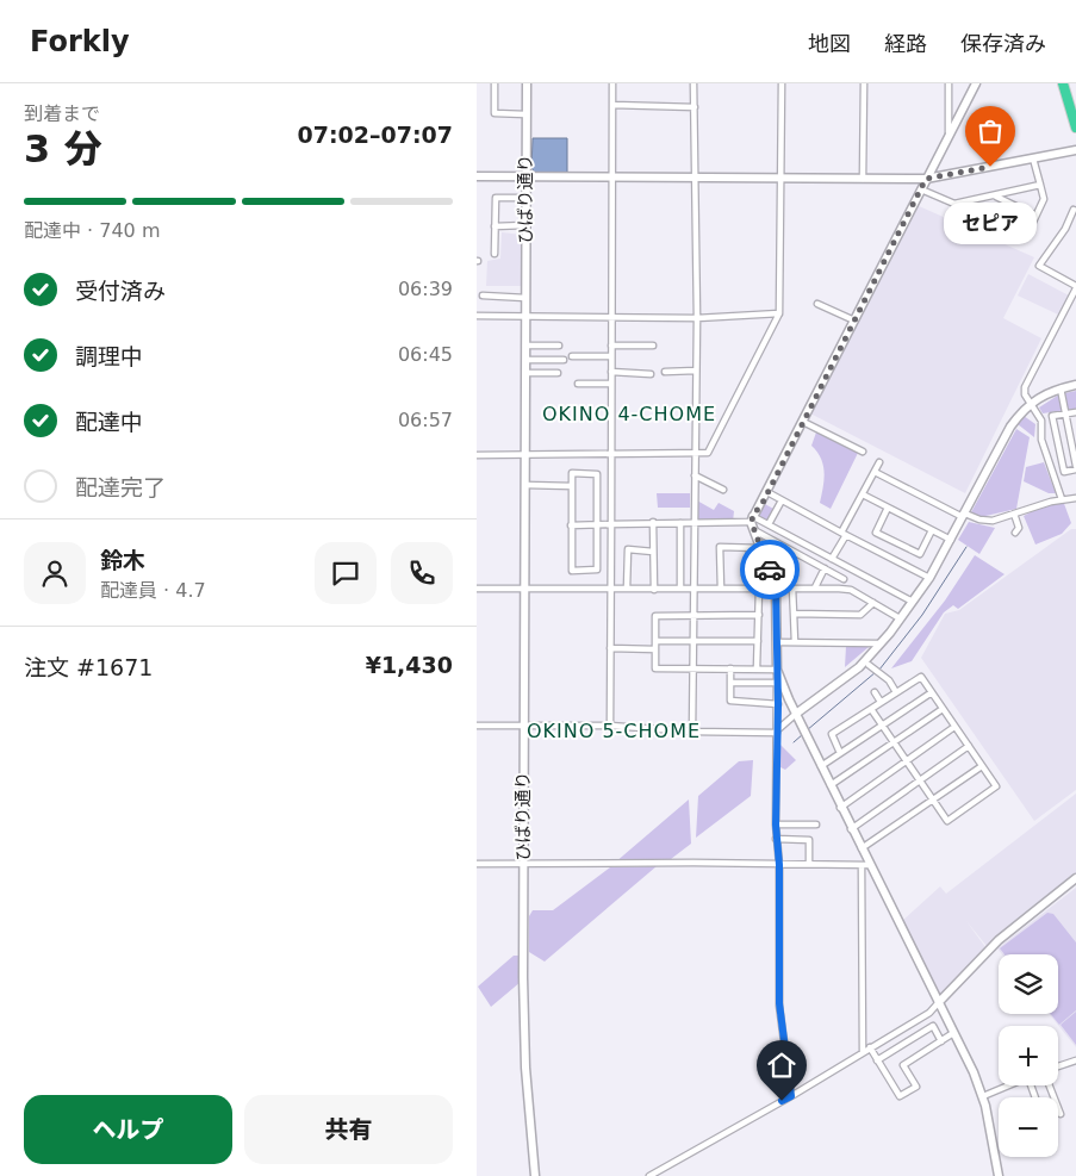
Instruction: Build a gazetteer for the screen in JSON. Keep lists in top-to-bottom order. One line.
{"streets":{"street":["ひばり通り"]},"districts":["OKINO 4-CHOME","OKINO 5-CHOME"],"places":["セピア"],"page":{"header":"Forkly","nav":["地図","経路","保存済み"],"heading":["3 分","到着まで","07:02–07:07"],"panel":["鈴木","配達員 · 4.7","注文 #1671","¥1,430"],"bar":"配達中 · 740 m","bubble":"セピア","list":[["受付済み","06:39"],["調理中","06:45"],["配達中","06:57"],"配達完了"],"map_buttons":["+","−"],"buttons":["ヘルプ","共有"]}}
